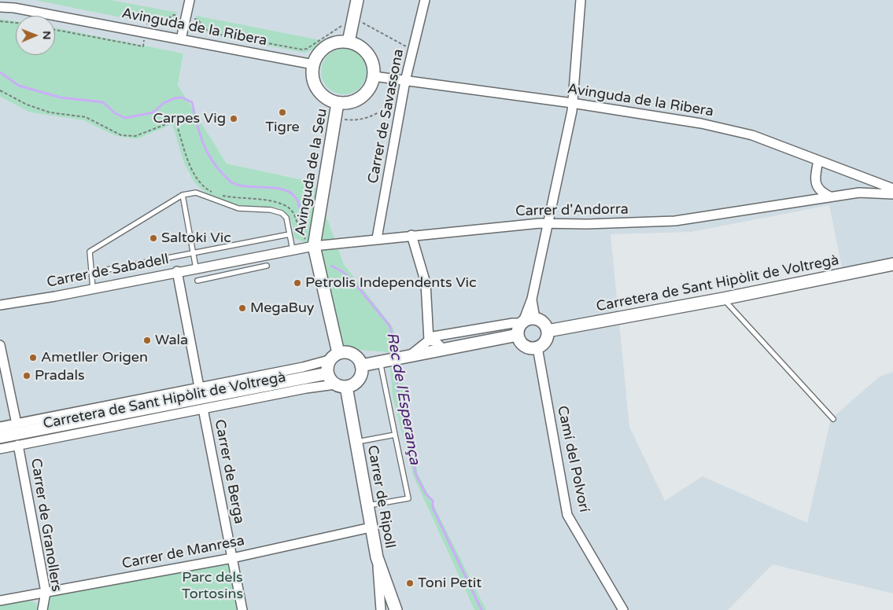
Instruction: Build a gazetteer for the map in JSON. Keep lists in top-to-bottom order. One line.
{"streets":{"street":["Avinguda de la Ribera","Carrer de Savassona","Avinguda de la Seu","Carrer d'Andorra","Carrer de Sabadell","Carretera de Sant Hipòlit de Voltregà","Camí del Polvorí","Carrer de Berga","Carrer de Ripoll","Carrer de Granollers","Carrer de Manresa"]},"crossings":[["Avinguda de la Ribera","Carrer de Savassona"],["Avinguda de la Ribera","Avinguda de la Seu"],["Carrer de Savassona","Carrer d'Andorra"],["Avinguda de la Seu","Carrer d'Andorra"],["Avinguda de la Seu","Carrer de Sabadell"],["Carrer d'Andorra","Carrer de Sabadell"],["Carretera de Sant Hipòlit de Voltregà","Camí del Polvorí"],["Carretera de Sant Hipòlit de Voltregà","Carrer de Berga"],["Carretera de Sant Hipòlit de Voltregà","Carrer de Ripoll"],["Carretera de Sant Hipòlit de Voltregà","Carrer de Granollers"],["Carrer de Berga","Carrer de Manresa"],["Carrer de Ripoll","Carrer de Manresa"],["Carrer de Granollers","Carrer de Manresa"]],"water":["Rec de l'Esperança"],"parks":["Parc dels Tortosins"],"places":["Tigre","Carpes Vig","Saltoki Vic","Petrolis Independents Vic","MegaBuy","Wala","Ametller Origen","Pradals","Toni Petit"],"north":"right"}
